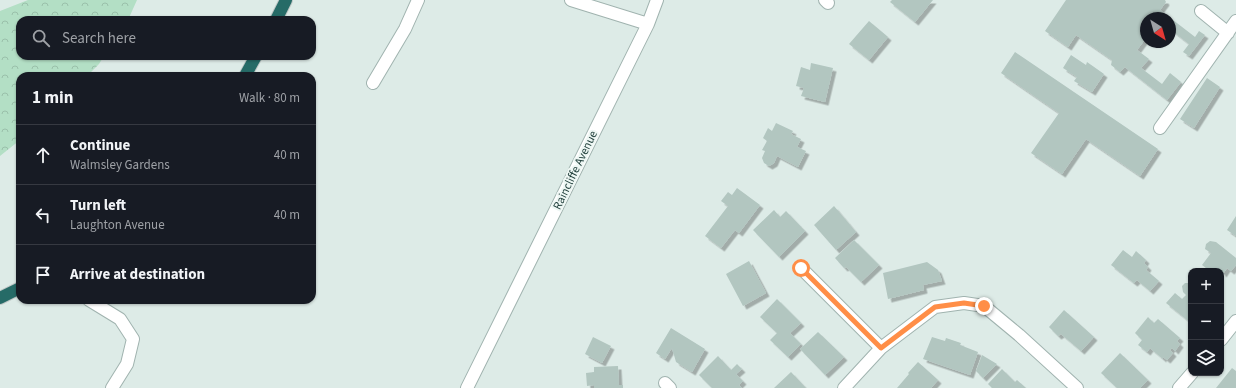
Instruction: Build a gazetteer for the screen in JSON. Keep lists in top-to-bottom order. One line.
{"streets":{"street":["Raincliffe Avenue"]},"north":"bottom right","page":{"search":"Search here","heading":["1 min","Walk · 80 m"],"list":[["Continue","Walmsley Gardens","40 m"],["Turn left","Laughton Avenue","40 m"],"Arrive at destination"],"map_buttons":["+","−"]}}
